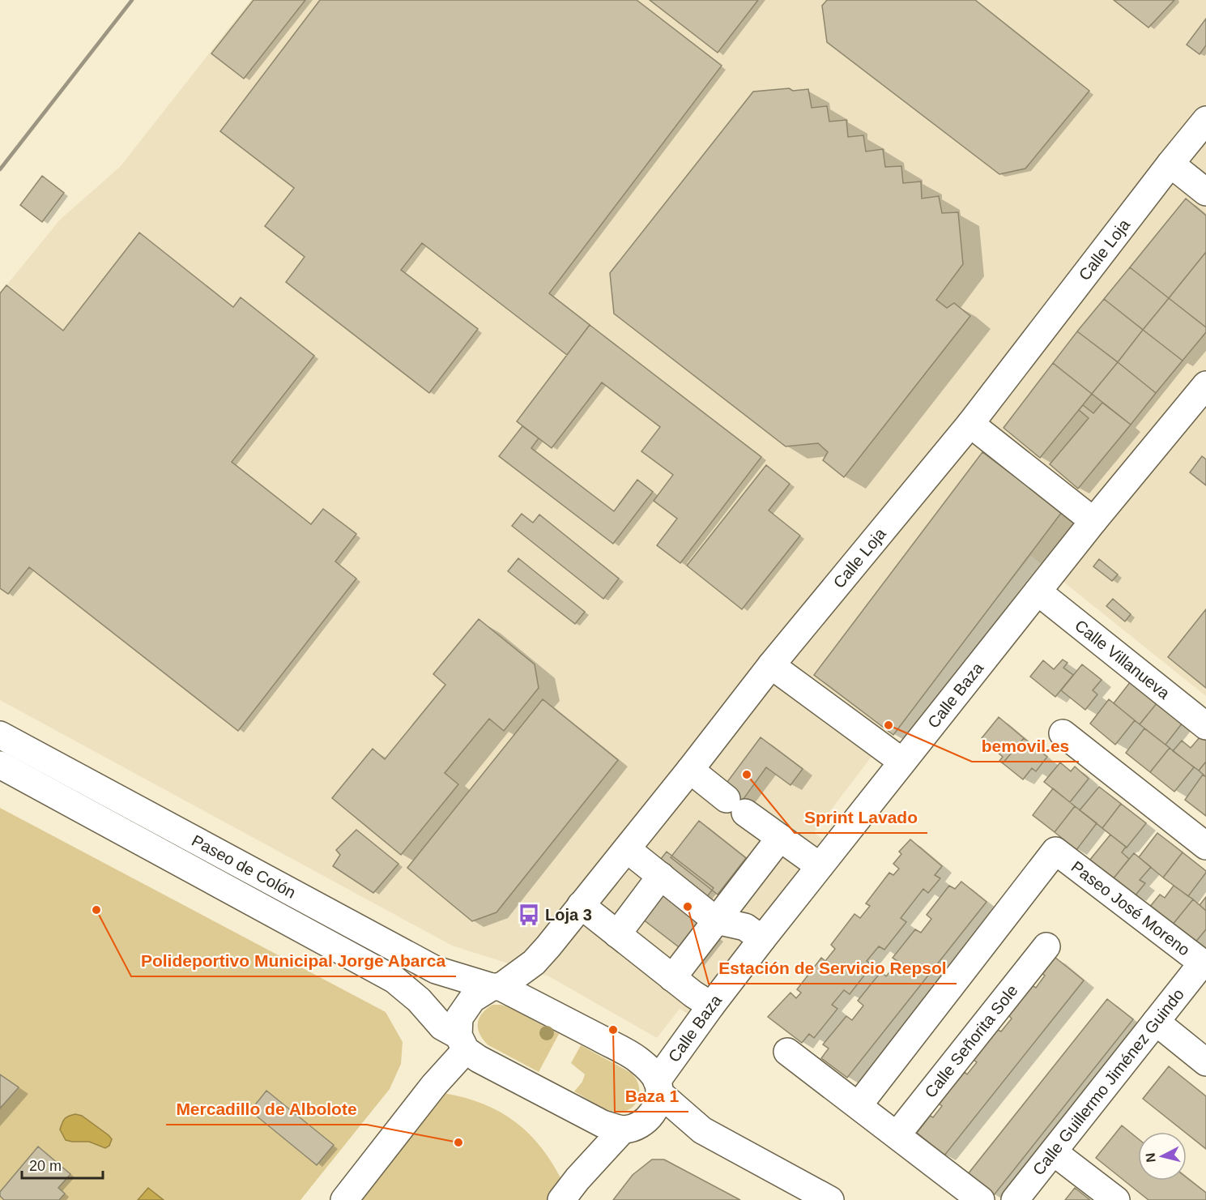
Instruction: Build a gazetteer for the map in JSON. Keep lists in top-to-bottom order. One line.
{"streets":{"street":["Calle Loja","Calle Villanueva","Calle Baza","Paseo de Colón","Paseo José Moreno","Calle Señorita Sole","Calle Guillermo Jiménez Guindo"]},"crossings":[["Calle Loja","Paseo de Colón"],["Calle Villanueva","Calle Baza"],["Calle Baza","Paseo de Colón"],["Paseo José Moreno","Calle Guillermo Jiménez Guindo"]],"places":{"other":["bemovil.es","Sprint Lavado","Estación de Servicio Repsol","Polideportivo Municipal Jorge Abarca","Baza 1","Mercadillo de Albolote"],"bus stop":["Loja 3"]},"scale_bar":"20 m","north":"left"}
